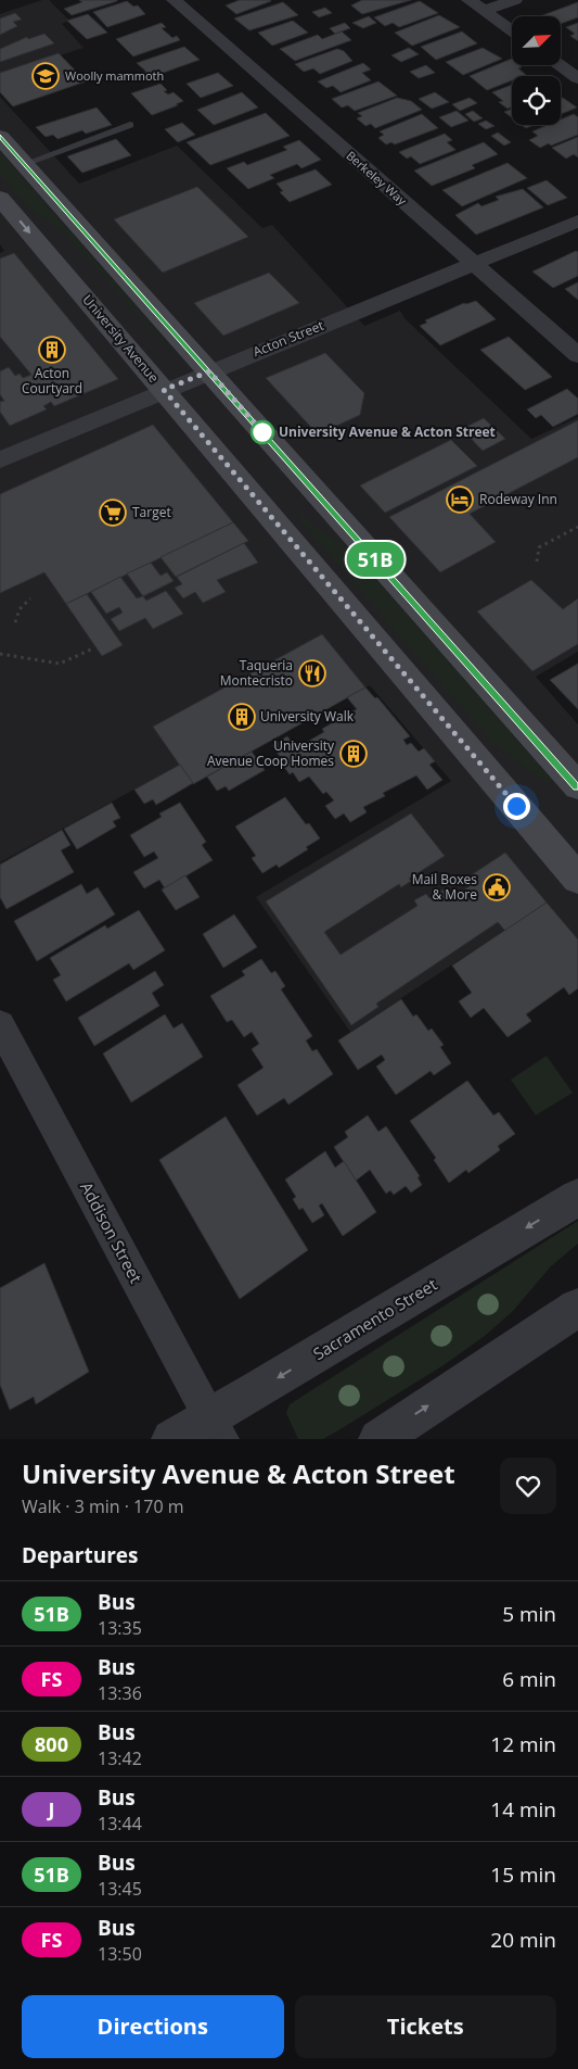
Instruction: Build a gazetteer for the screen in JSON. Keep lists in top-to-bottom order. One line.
{"streets":{"main road":["University Avenue"],"street":["Berkeley Way","Acton Street","Addison Street","Sacramento Street"]},"crossings":[["Berkeley Way","Acton Street"],["University Avenue","Acton Street"],["Addison Street","Sacramento Street"]],"places":{"school or university":["Woolly mammoth"],"building":["Acton Courtyard","University Walk","University Avenue Coop Homes"],"other":["University Avenue & Acton Street"],"hotel":["Rodeway Inn"],"supermarket":["Target"],"restaurant":["Taqueria Montecristo"],"public building":["Mail Boxes & More"]},"lines":["bus line 51B"],"north":"top right","page":{"on_map":"51B","heading":[["University Avenue & Acton Street","Walk · 3 min · 170 m"],"Departures"],"list":[{"mark":"51B","name":"Bus","note":"13:35","value":"5 min"},{"mark":"FS","name":"Bus","note":"13:36","value":"6 min"},{"mark":"800","name":"Bus","note":"13:42","value":"12 min"},{"mark":"J","name":"Bus","note":"13:44","value":"14 min"},{"mark":"51B","name":"Bus","note":"13:45","value":"15 min"},{"mark":"FS","name":"Bus","note":"13:50","value":"20 min"}],"buttons":["Directions","Tickets"]}}
